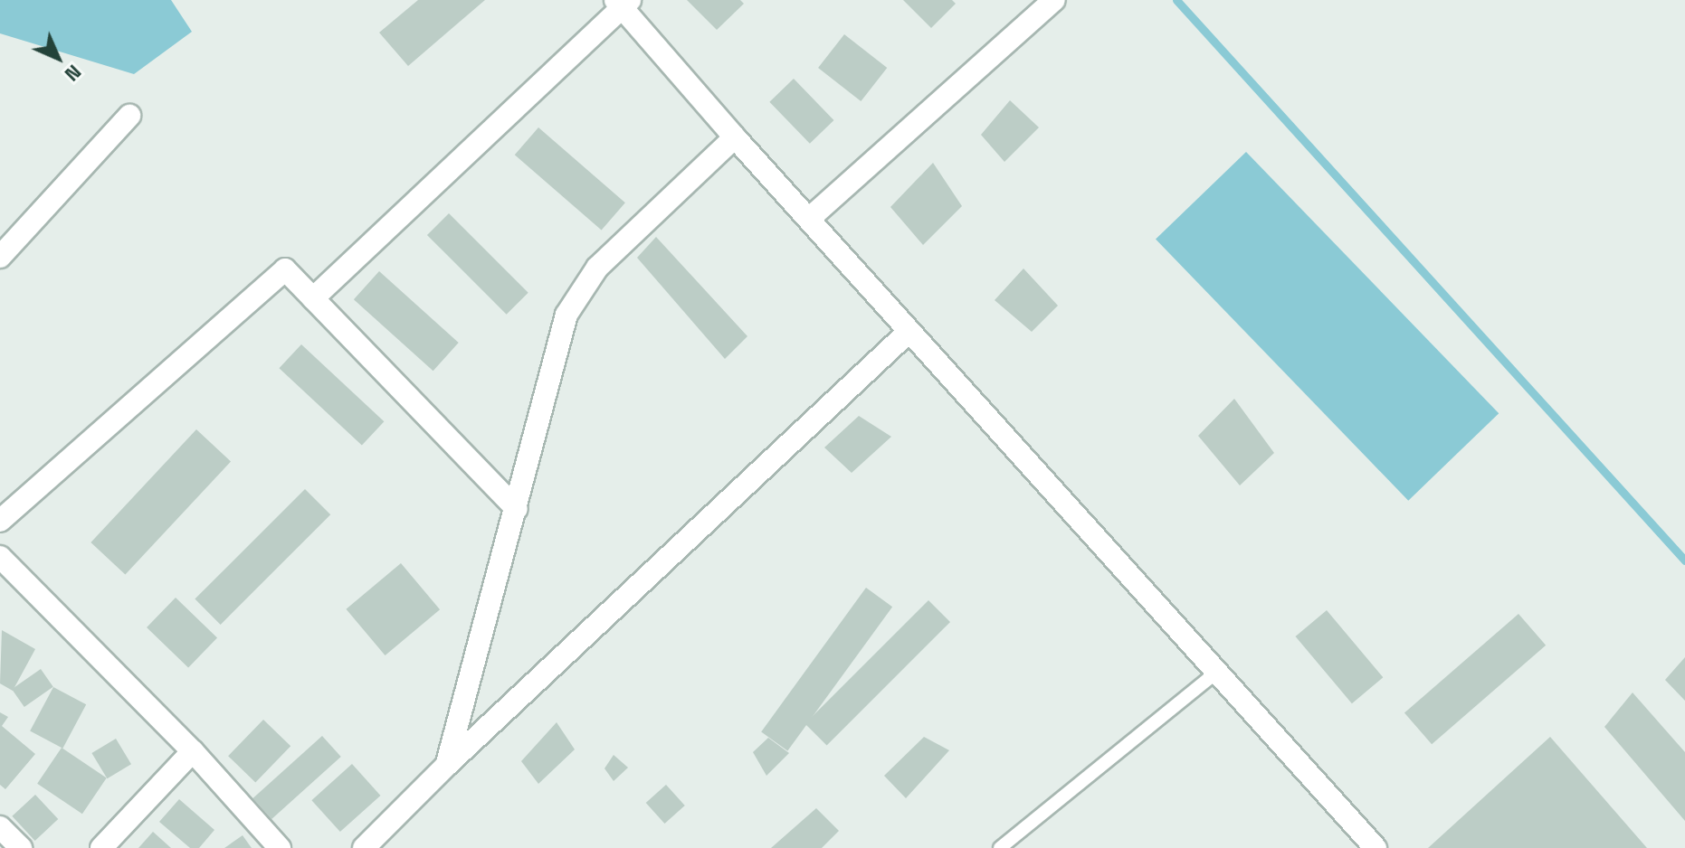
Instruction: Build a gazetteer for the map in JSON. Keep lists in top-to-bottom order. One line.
{"north":"bottom right"}
